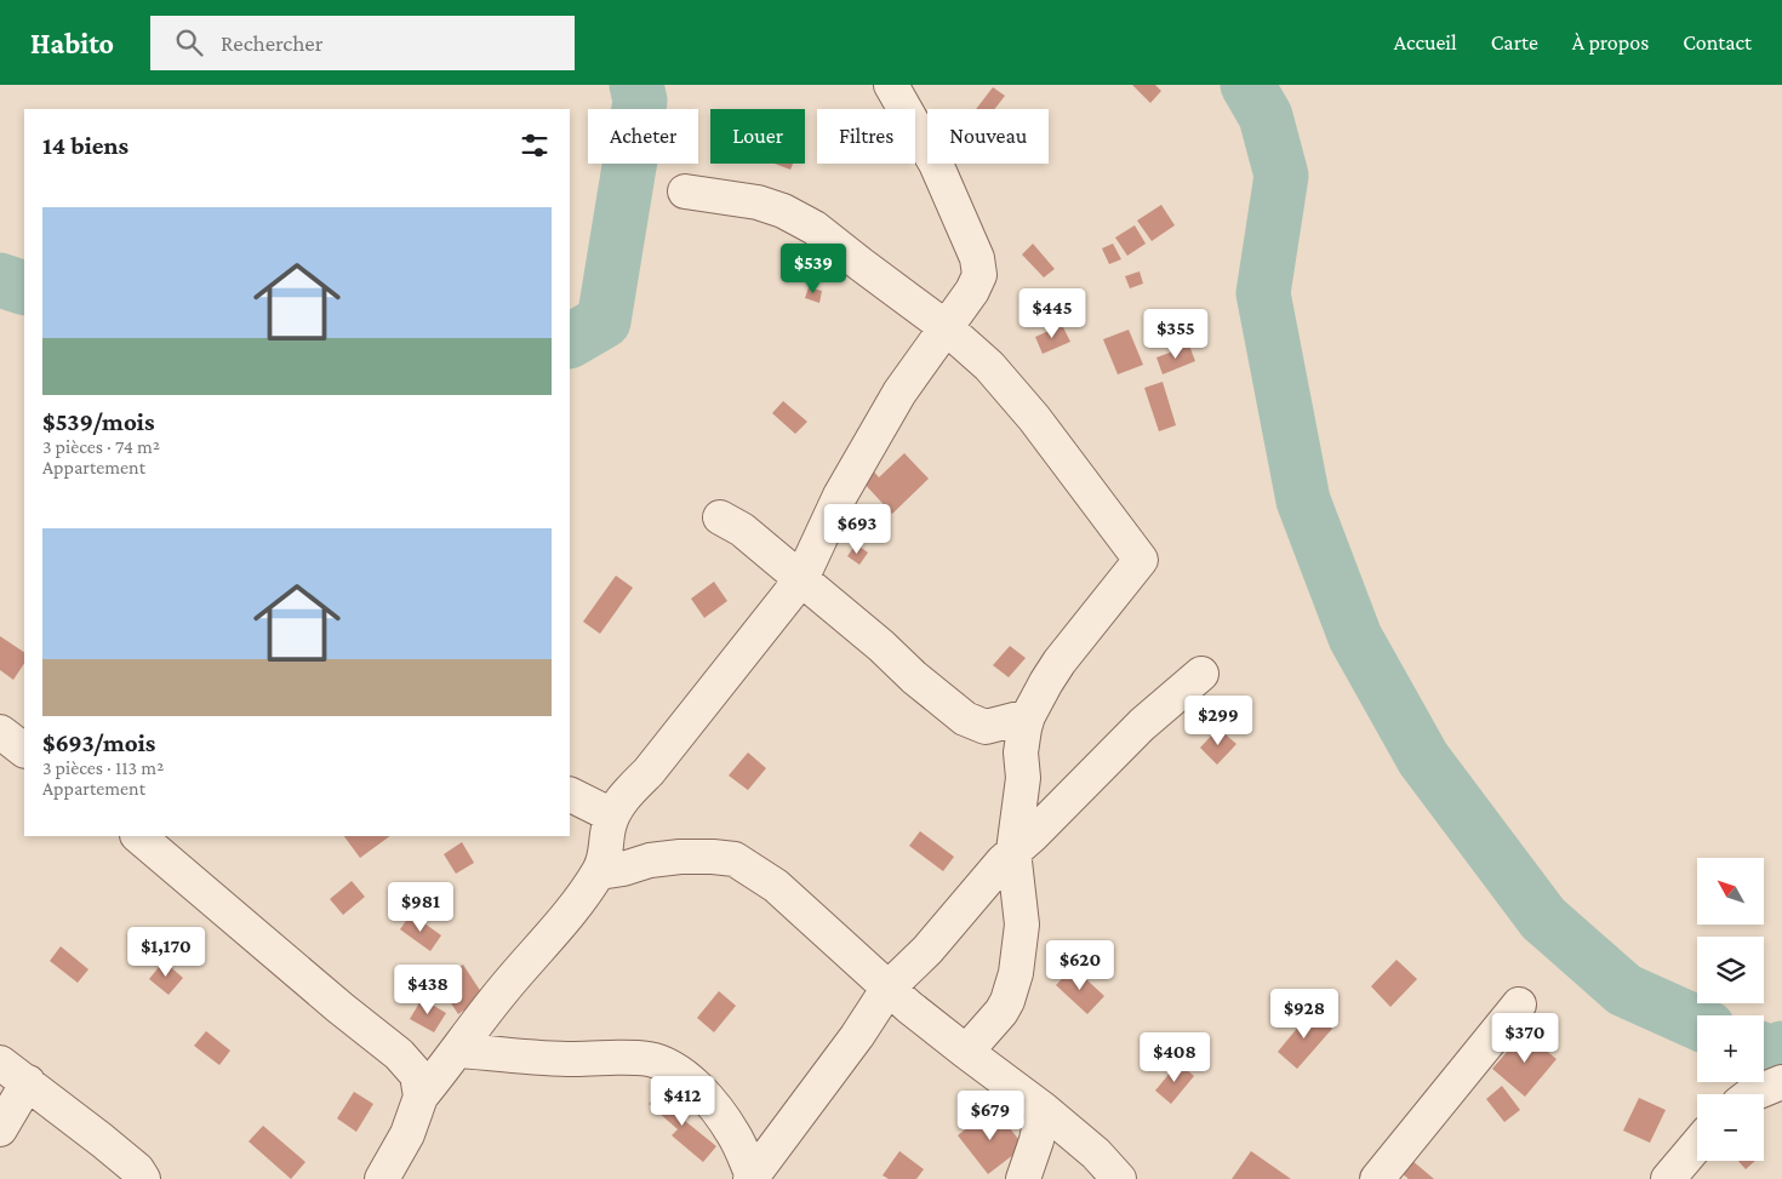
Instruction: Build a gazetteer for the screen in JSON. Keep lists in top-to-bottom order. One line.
{"north":"top left","page":{"header":"Habito","search":"Rechercher","nav":["Accueil","Carte","À propos","Contact"],"chip":["Acheter","Louer","Filtres","Nouveau"],"heading":"14 biens","list":[{"name":"$539/mois","note":"3 pièces · 74 m² · Appartement"},{"name":"$693/mois","note":"3 pièces · 113 m² · Appartement"}],"price":["$539","$445","$355","$693","$299","$981","$1,170","$620","$438","$928","$370","$408","$412","$679"],"map_buttons":["+","−"]}}
